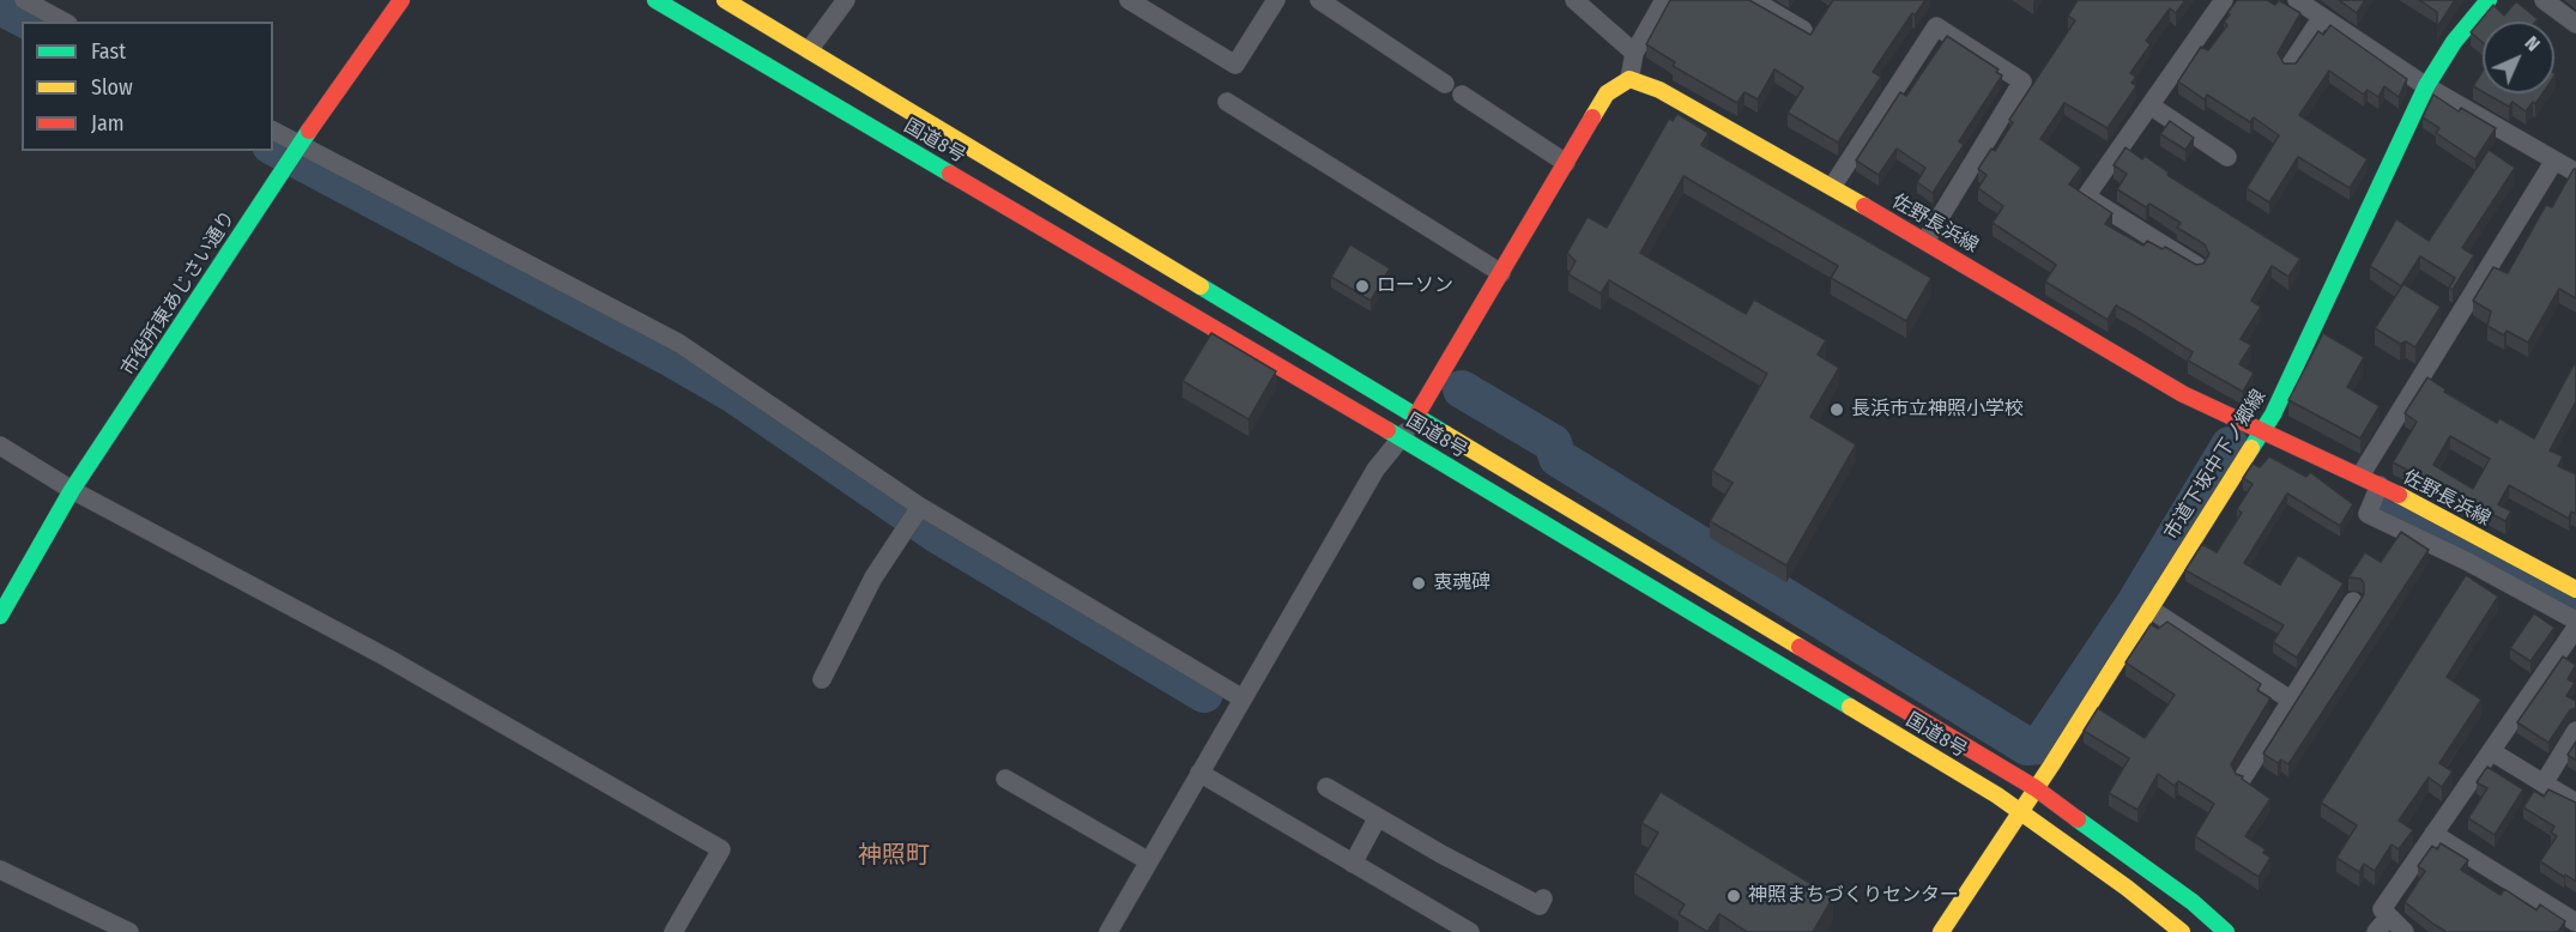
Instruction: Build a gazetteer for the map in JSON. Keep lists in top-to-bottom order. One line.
{"streets":{"main road":["国道8号","佐野長浜線","市役所東あじさい通り","市道下坂中下ノ郷線"]},"crossings":[["国道8号","市道下坂中下ノ郷線"],["佐野長浜線","市道下坂中下ノ郷線"]],"districts":["神照町"],"places":["ローソン","長浜市立神照小学校","衷魂碑","神照まちづくりセンター"],"legend":["Fast","Slow","Jam"],"north":"top right"}
